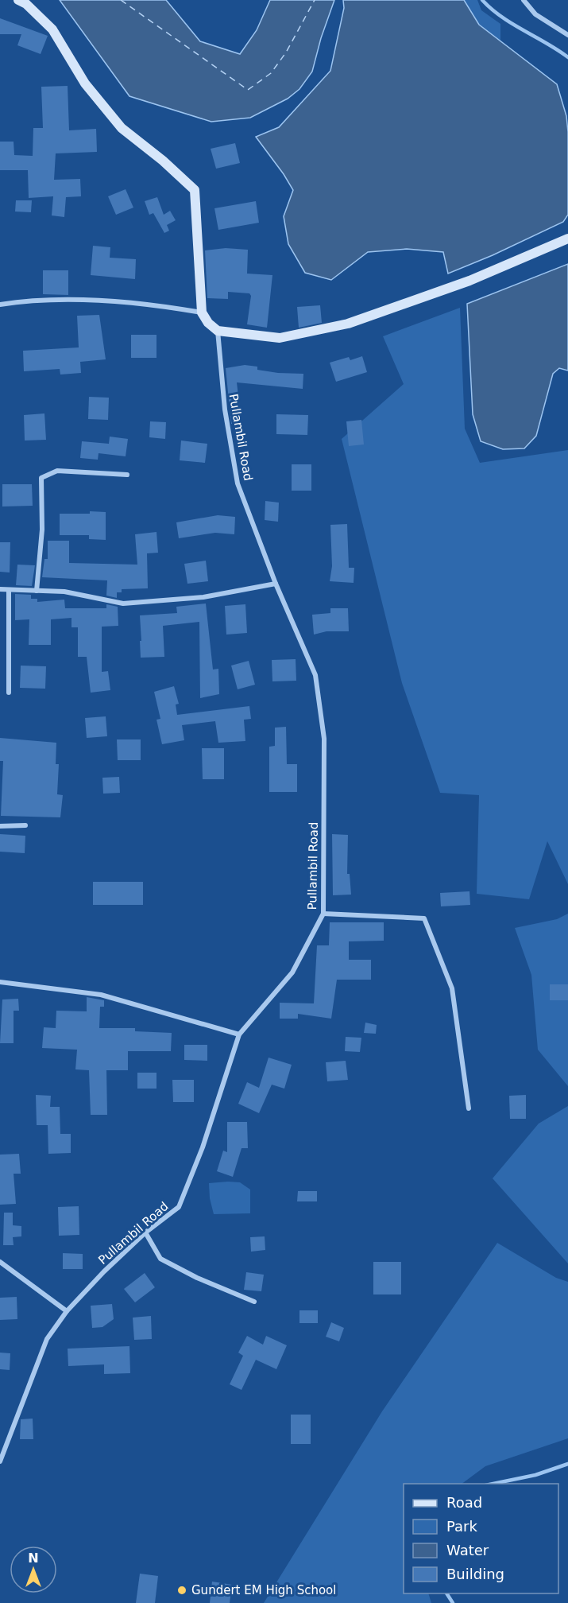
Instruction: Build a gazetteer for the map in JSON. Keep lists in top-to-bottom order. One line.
{"streets":{"street":["Pullambil Road"]},"places":["Gundert EM High School"],"legend":["Road","Park","Water","Building"],"north":"top"}
